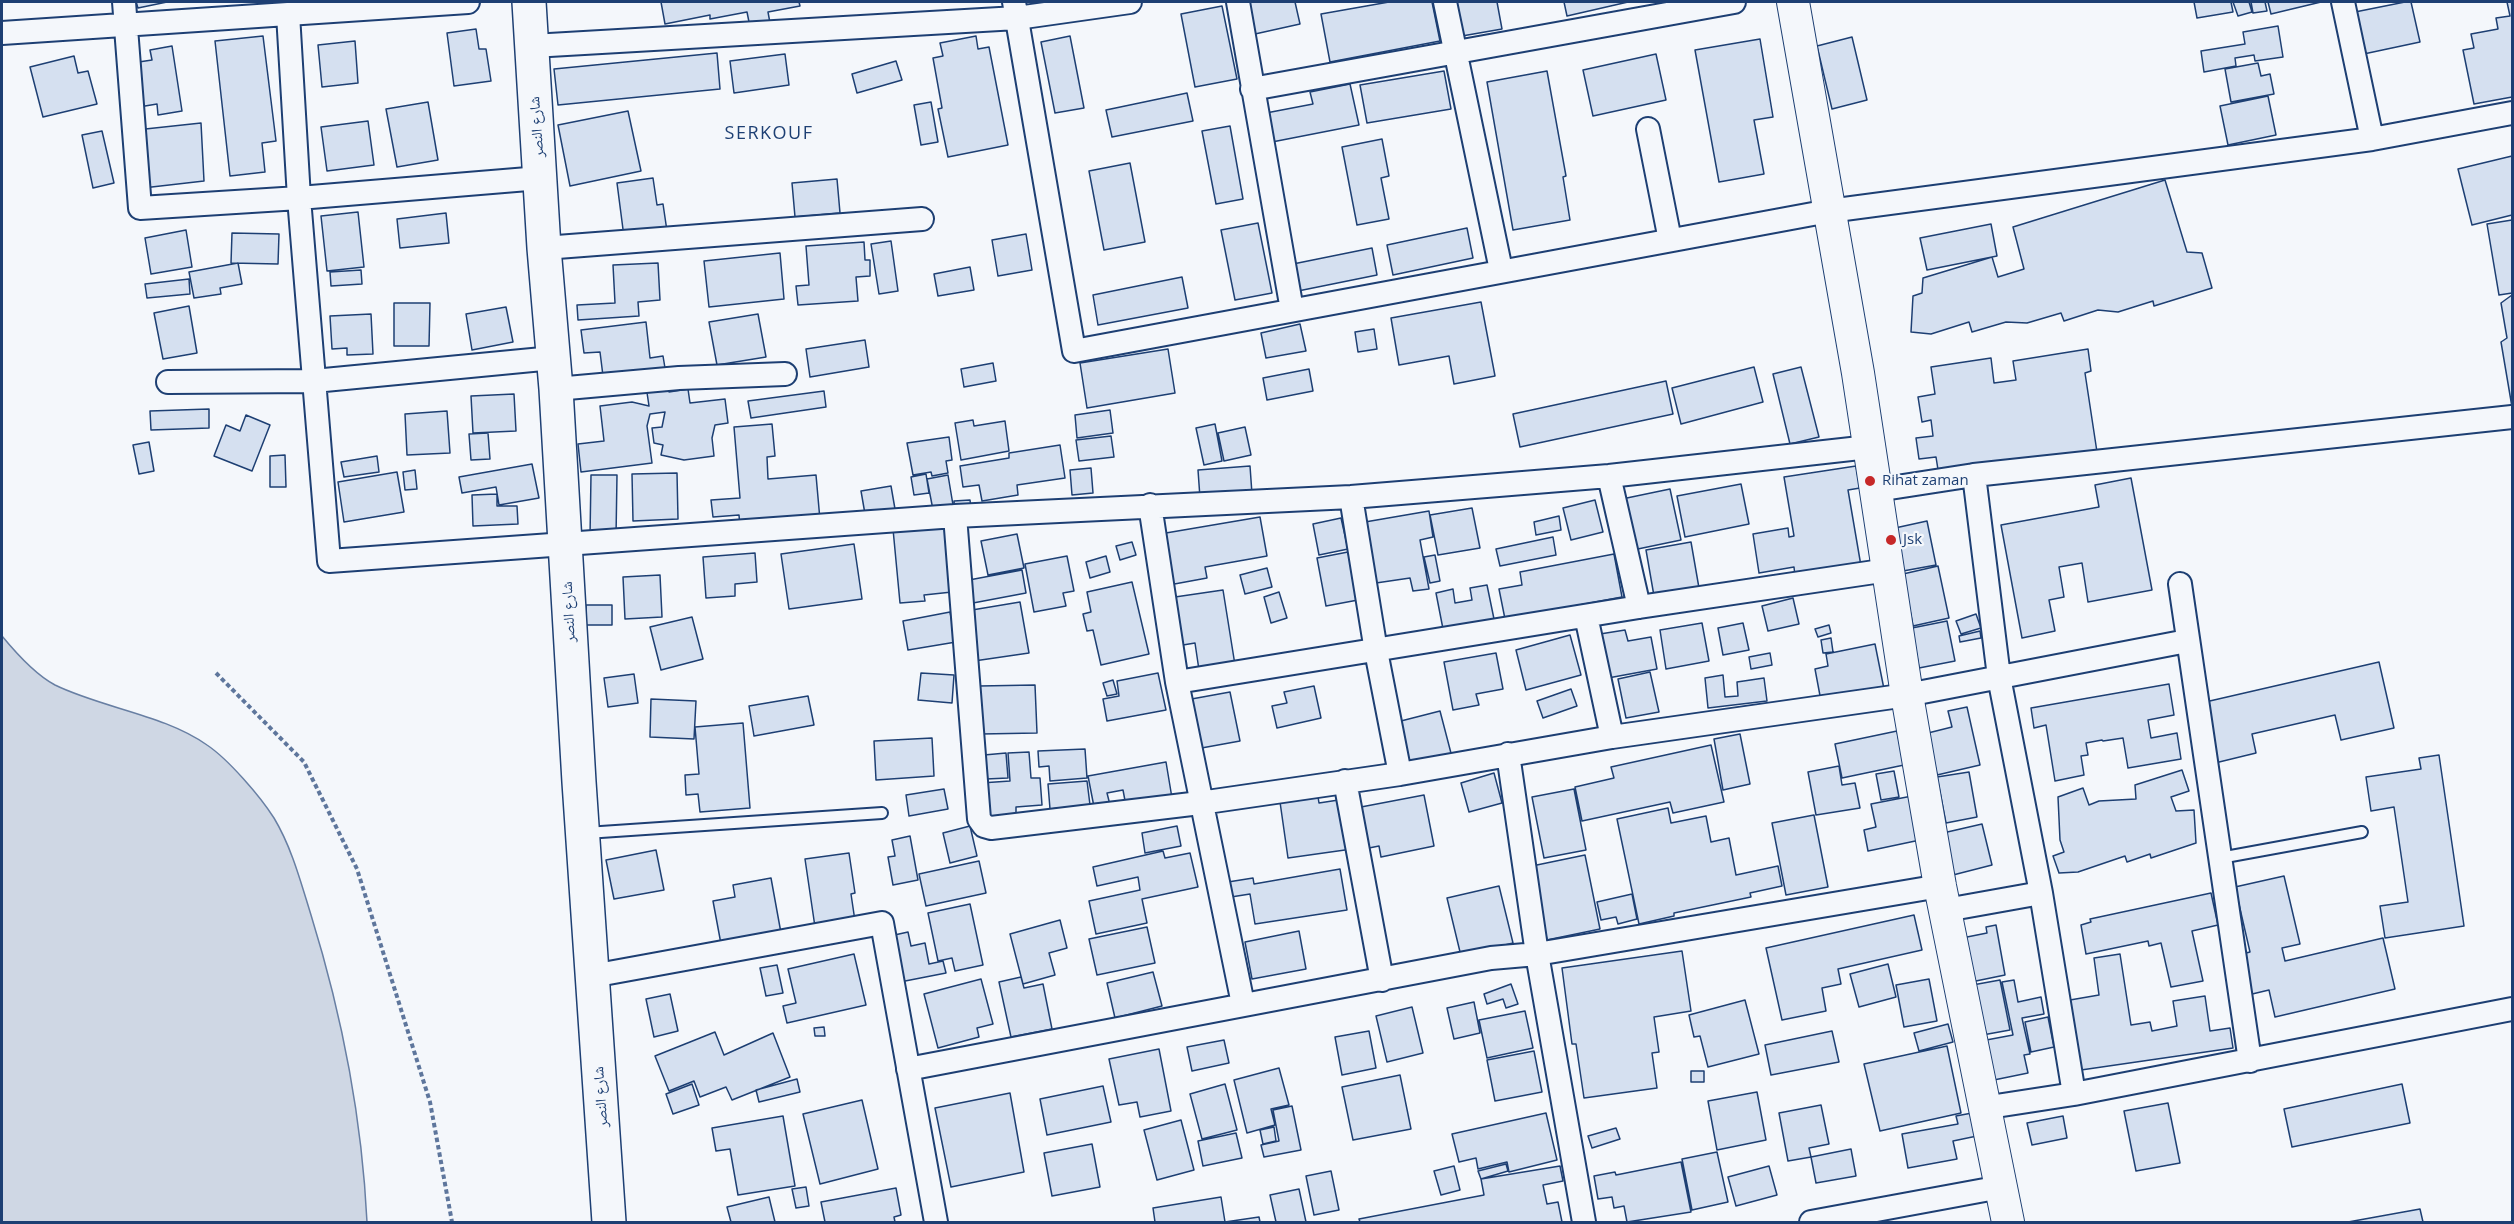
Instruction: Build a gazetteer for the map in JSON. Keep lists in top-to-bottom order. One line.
{"streets":{"main road":["شارع النصر"]},"districts":["SERKOUF"],"places":["Rihat zaman","Jsk"]}
